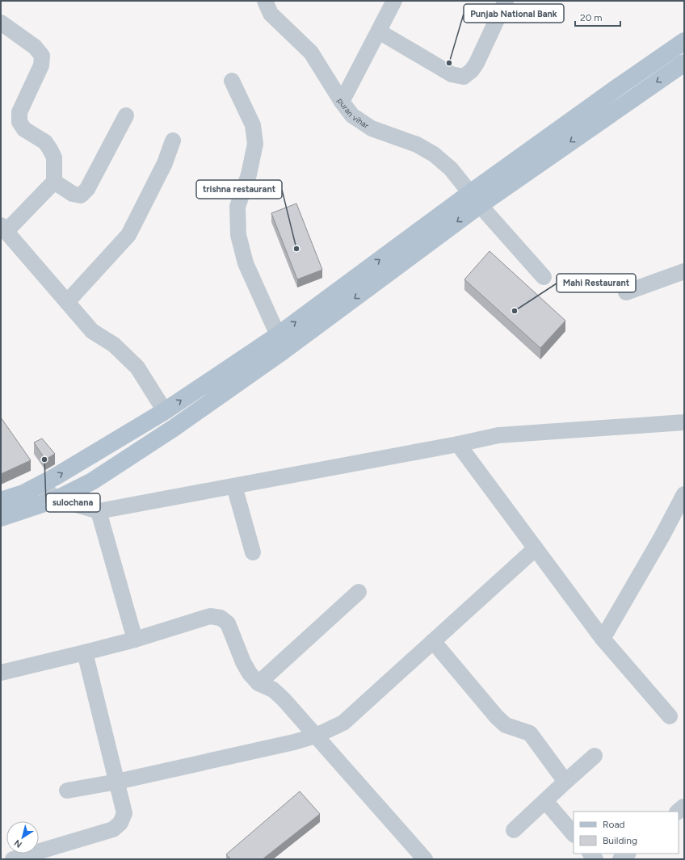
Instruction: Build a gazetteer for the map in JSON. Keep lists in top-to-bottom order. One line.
{"streets":{"street":["puran vihar"]},"places":["Punjab National Bank","trishna restaurant","Mahi Restaurant","sulochana"],"legend":["Road","Building"],"scale_bar":"20 m","north":"bottom left"}
